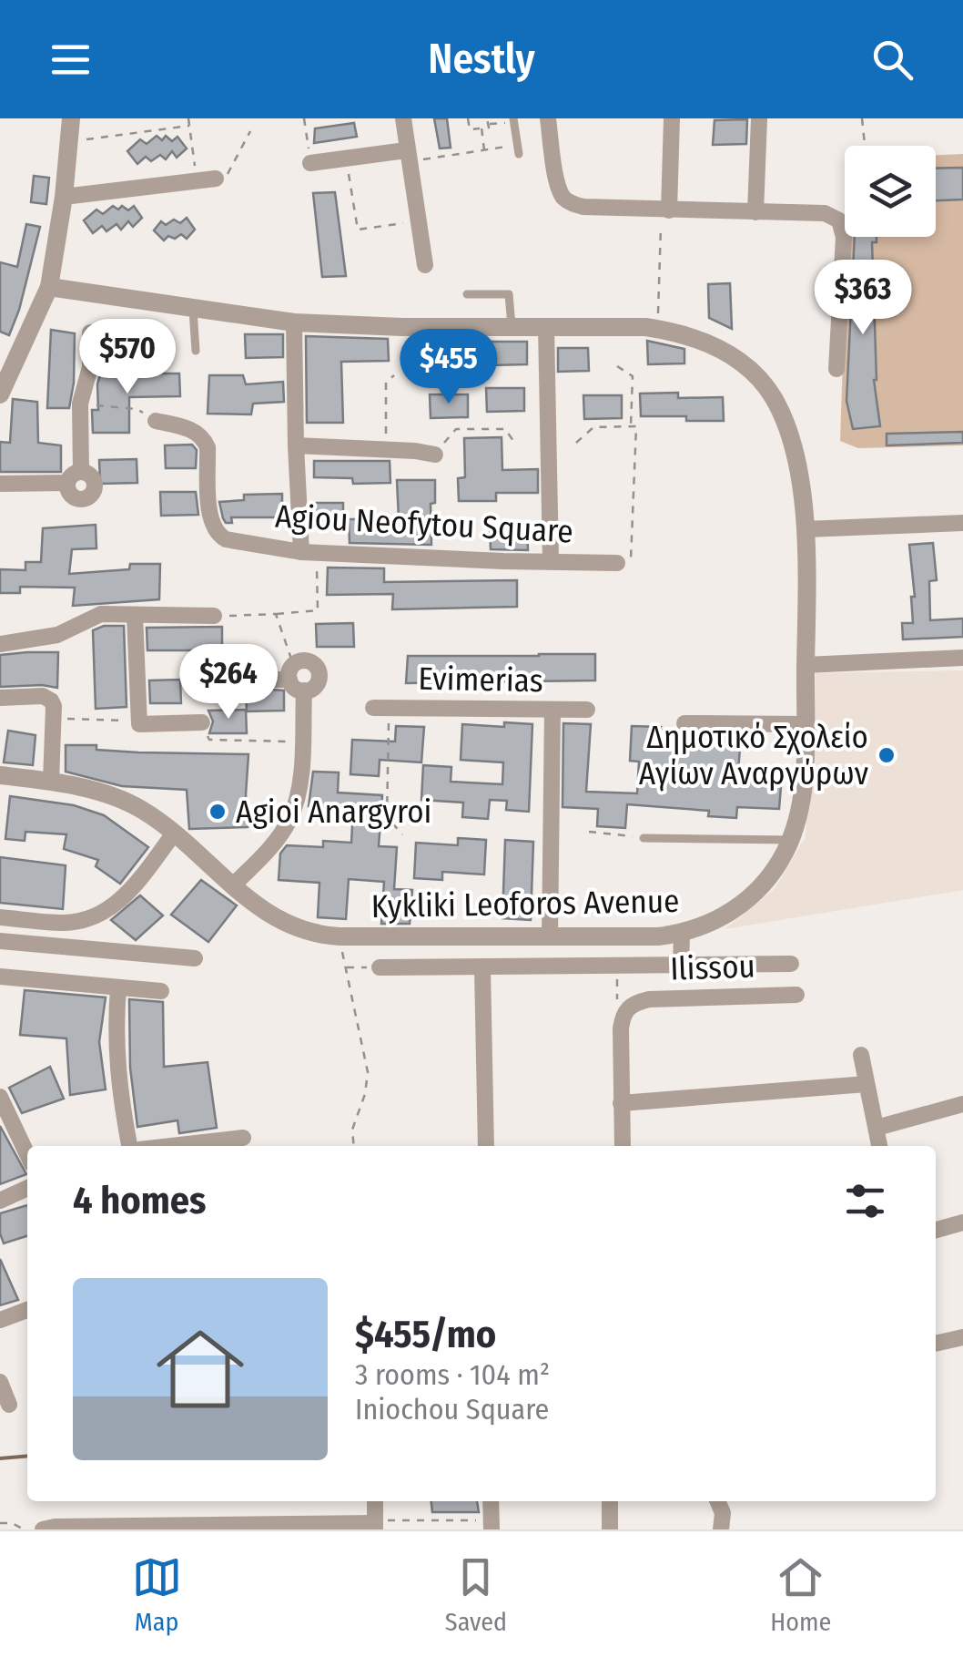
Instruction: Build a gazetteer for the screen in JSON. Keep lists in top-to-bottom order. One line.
{"streets":{"street":["Agiou Neofytou Square","Evimerias","Kykliki Leoforos Avenue","Ilissou"]},"places":["Δημοτικό Σχολείο Αγίων Αναργύρων","Agioi Anargyroi"],"page":{"header":"Nestly","price":["$363","$570","$455","$264"],"heading":"4 homes","list":[{"name":"$455/mo","note":"3 rooms · 104 m² · Iniochou Square"}],"tabs":["Map","Saved","Home"]}}
